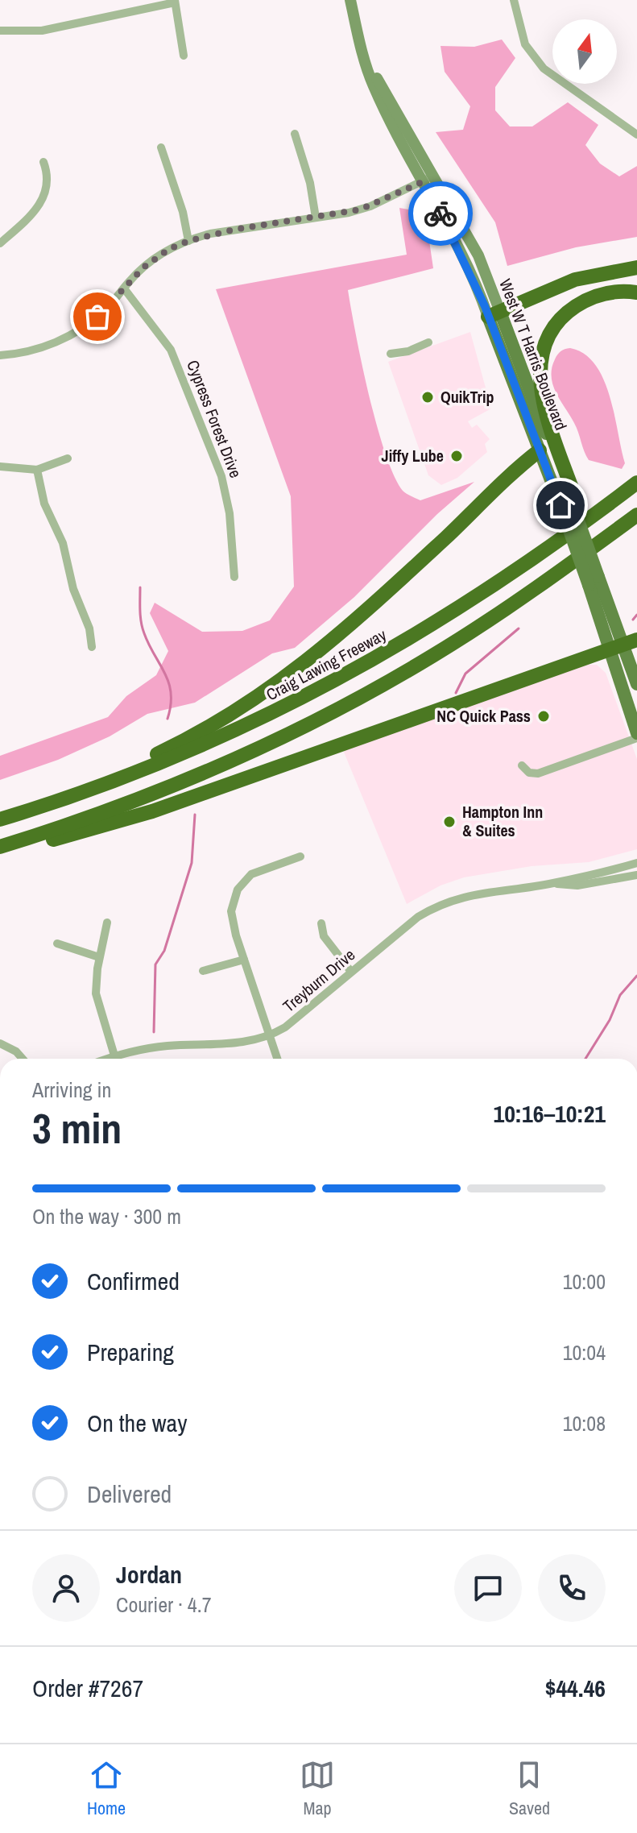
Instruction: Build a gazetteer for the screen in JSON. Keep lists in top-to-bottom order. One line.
{"streets":{"highway":["Craig Lawing Freeway"],"main road":["West W T Harris Boulevard"],"street":["Cypress Forest Drive","Treyburn Drive"]},"places":["QuikTrip","Jiffy Lube","NC Quick Pass","Hampton Inn & Suites"],"north":"top","page":{"heading":["3 min","Arriving in","10:16–10:21"],"panel":["Jordan","Courier · 4.7","Order #7267","$44.46"],"bar":"On the way · 300 m","list":[["Confirmed","10:00"],["Preparing","10:04"],["On the way","10:08"],"Delivered"],"tabs":["Home","Map","Saved"]}}
